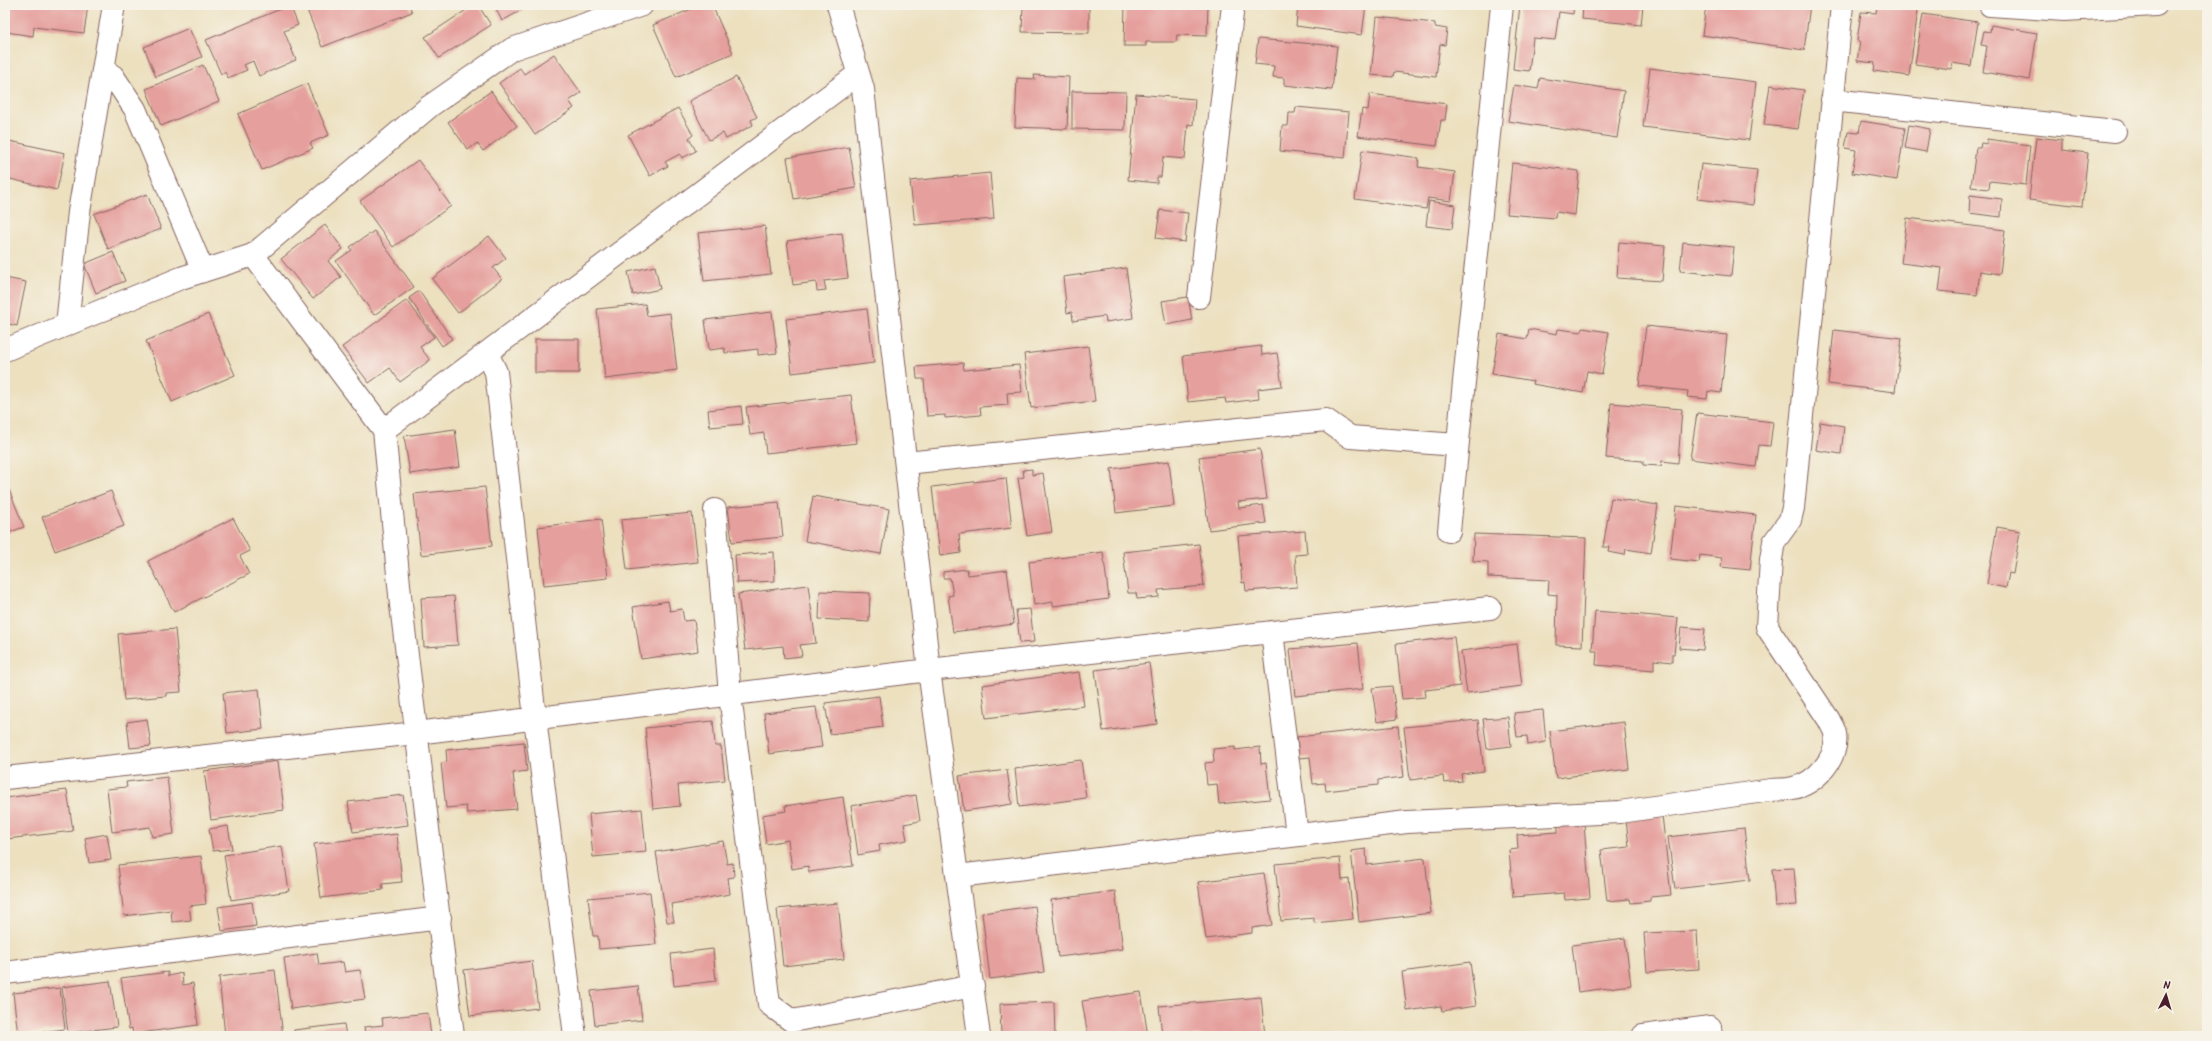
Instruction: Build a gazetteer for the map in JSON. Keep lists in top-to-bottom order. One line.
{"north":"top"}
